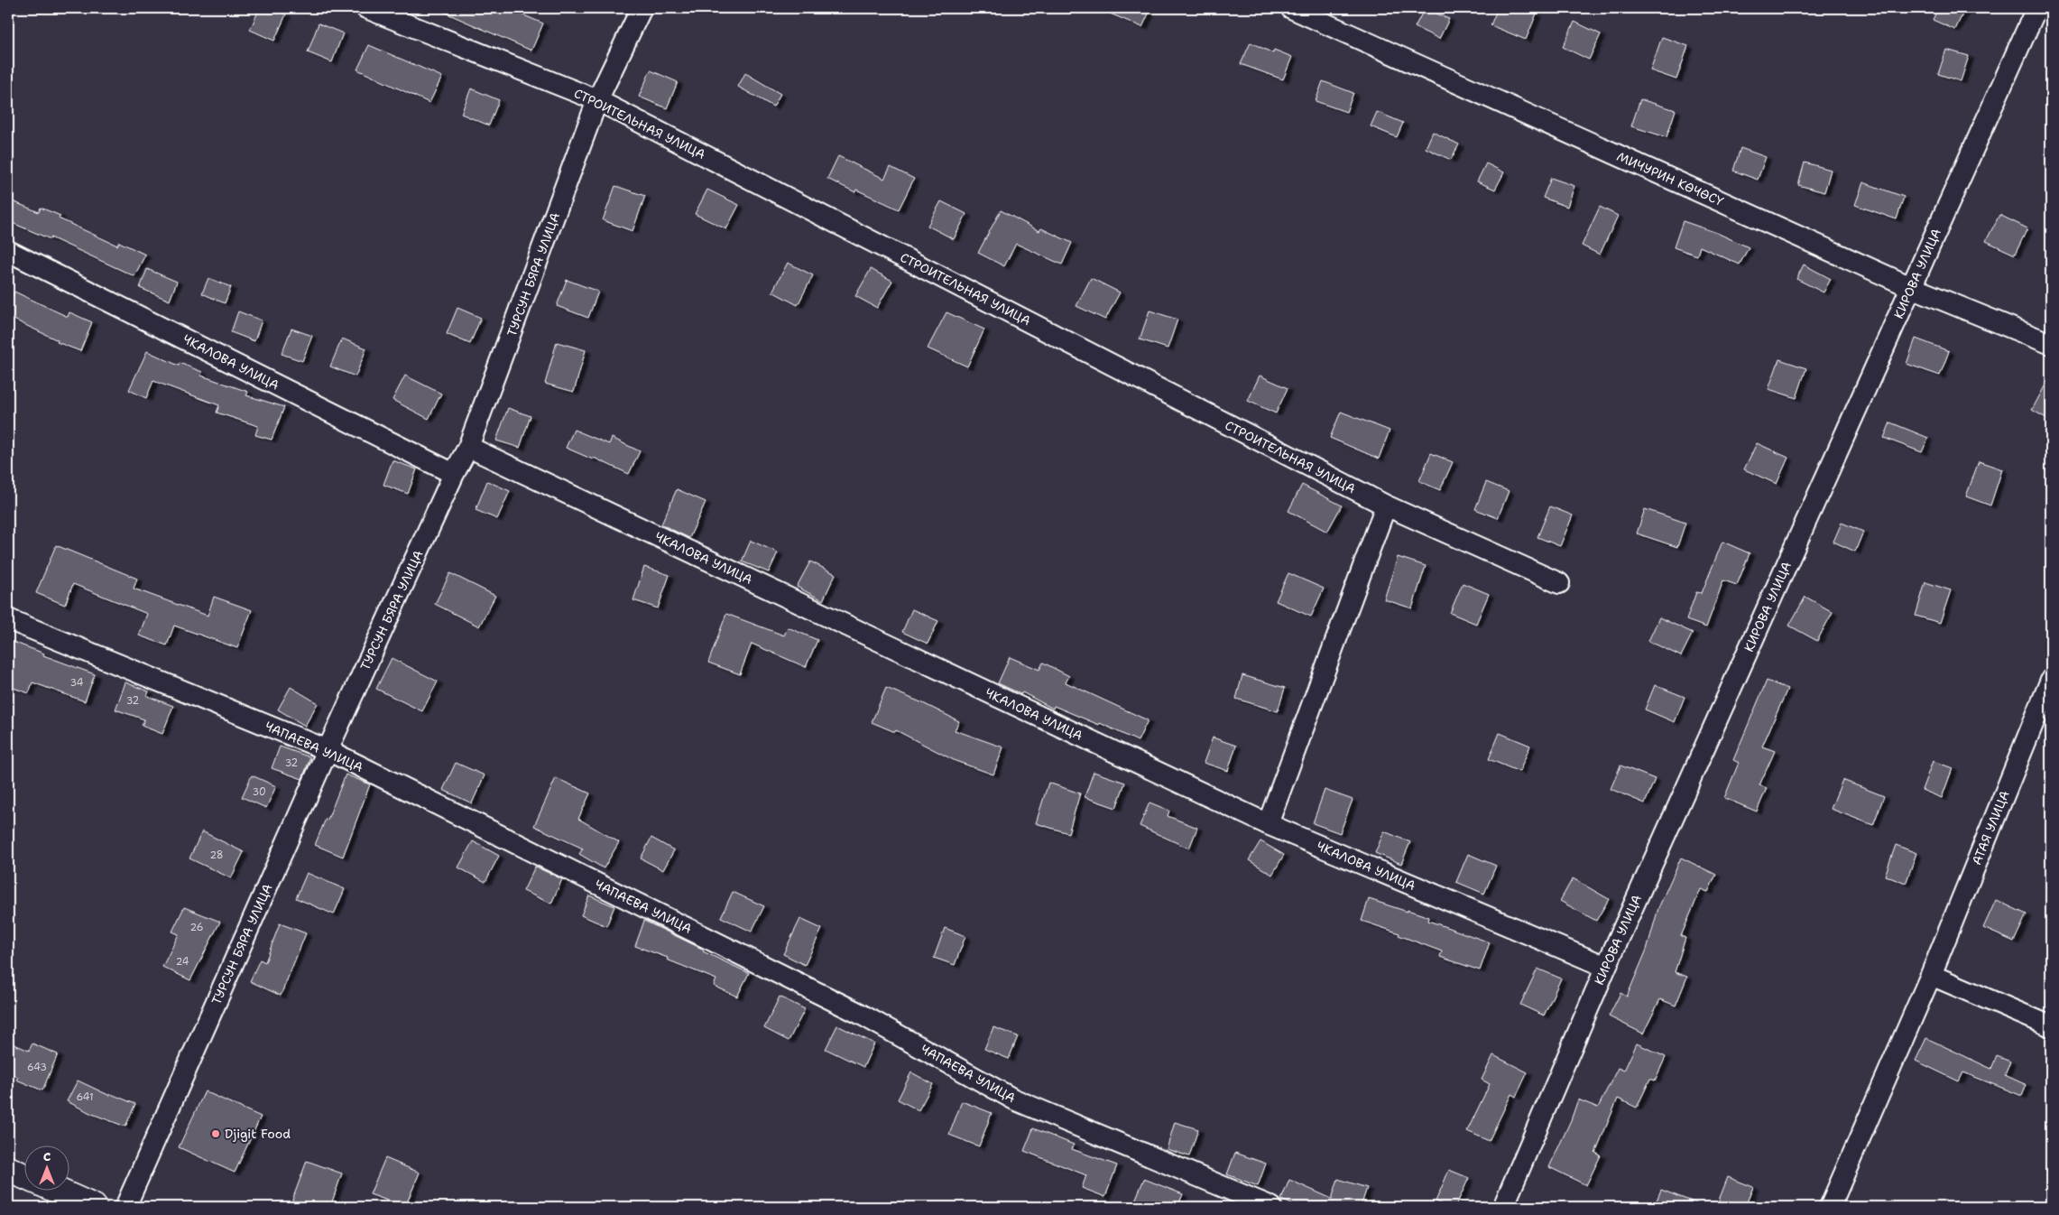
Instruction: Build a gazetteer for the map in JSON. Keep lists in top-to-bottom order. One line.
{"streets":{"street":["СТРОИТЕЛЬНАЯ УЛИЦА","МИЧУРИН КӨЧӨСҮ","КИРОВА УЛИЦА","ТУРСУН БЯРА УЛИЦА","ЧКАЛОВА УЛИЦА","ЧАПАЕВА УЛИЦА","АТАЯ УЛИЦА"]},"crossings":[["СТРОИТЕЛЬНАЯ УЛИЦА","ТУРСУН БЯРА УЛИЦА"],["МИЧУРИН КӨЧӨСҮ","КИРОВА УЛИЦА"],["КИРОВА УЛИЦА","ЧКАЛОВА УЛИЦА"],["ТУРСУН БЯРА УЛИЦА","ЧКАЛОВА УЛИЦА"],["ТУРСУН БЯРА УЛИЦА","ЧАПАЕВА УЛИЦА"]],"places":["Djigit Food"],"house_numbers":["34","32","32","30","28","26","24","643","641"],"north":"top"}
